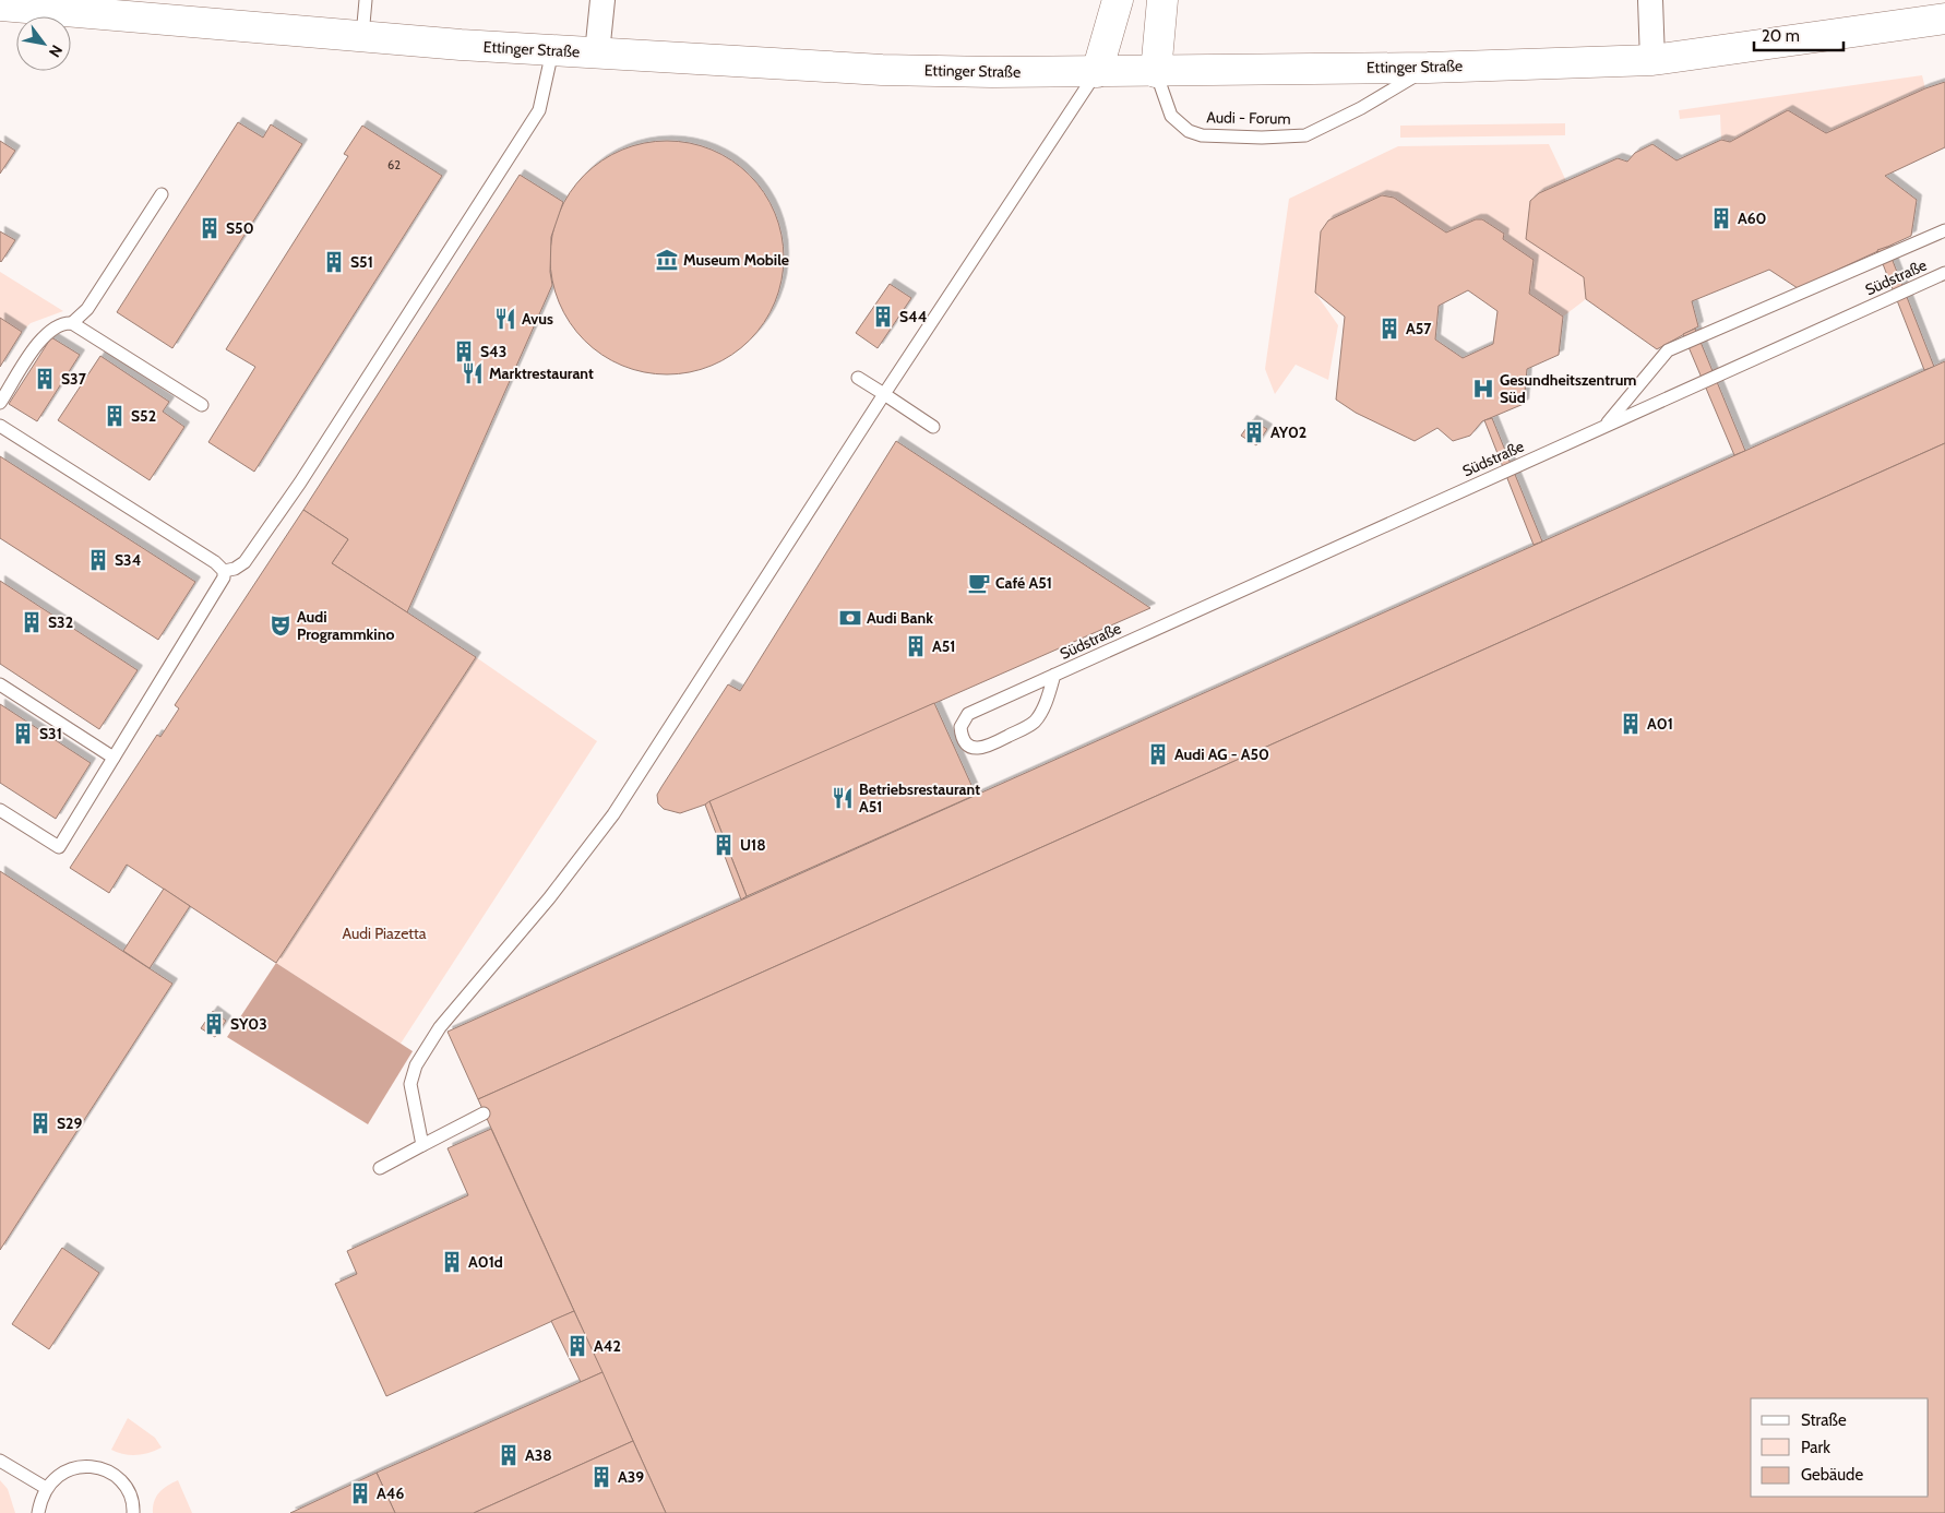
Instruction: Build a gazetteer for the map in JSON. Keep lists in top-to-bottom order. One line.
{"streets":{"main road":["Ettinger Straße"],"lane":["Audi - Forum","Südstraße"]},"crossings":[["Ettinger Straße","Audi - Forum"]],"parks":["Audi Piazetta"],"places":{"building":["A60","S50","S51","S44","A57","S43","S37","S52","AY02","S34","S32","A51","A01","S31","Audi AG - A50","U18","SY03","S29","A01d","A42","A38","A39","A46"],"museum":["Museum Mobile"],"restaurant":["Avus","Marktrestaurant","Betriebsrestaurant A51"],"hospital":["Gesundheitszentrum Süd"],"cafe":["Café A51"],"bank":["Audi Bank"],"theatre":["Audi Programmkino"]},"house_numbers":["62"],"legend":["Straße","Park","Gebäude"],"scale_bar":"20 m","north":"bottom right"}
